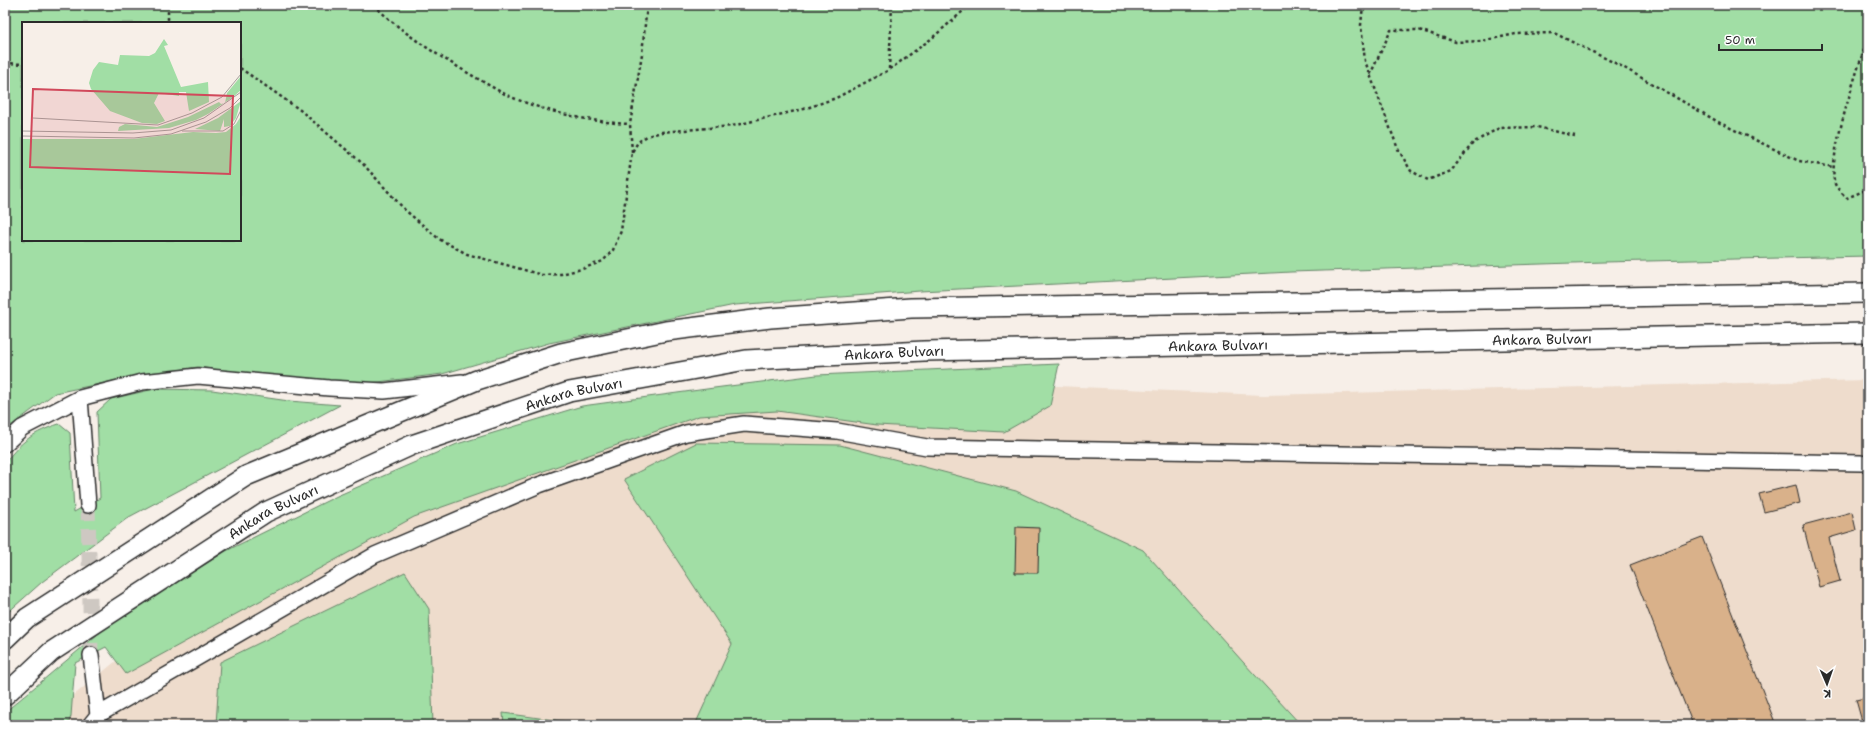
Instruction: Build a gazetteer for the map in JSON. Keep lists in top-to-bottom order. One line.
{"streets":{"main road":["Ankara Bulvarı"]},"scale_bar":"50 m","north":"bottom"}
